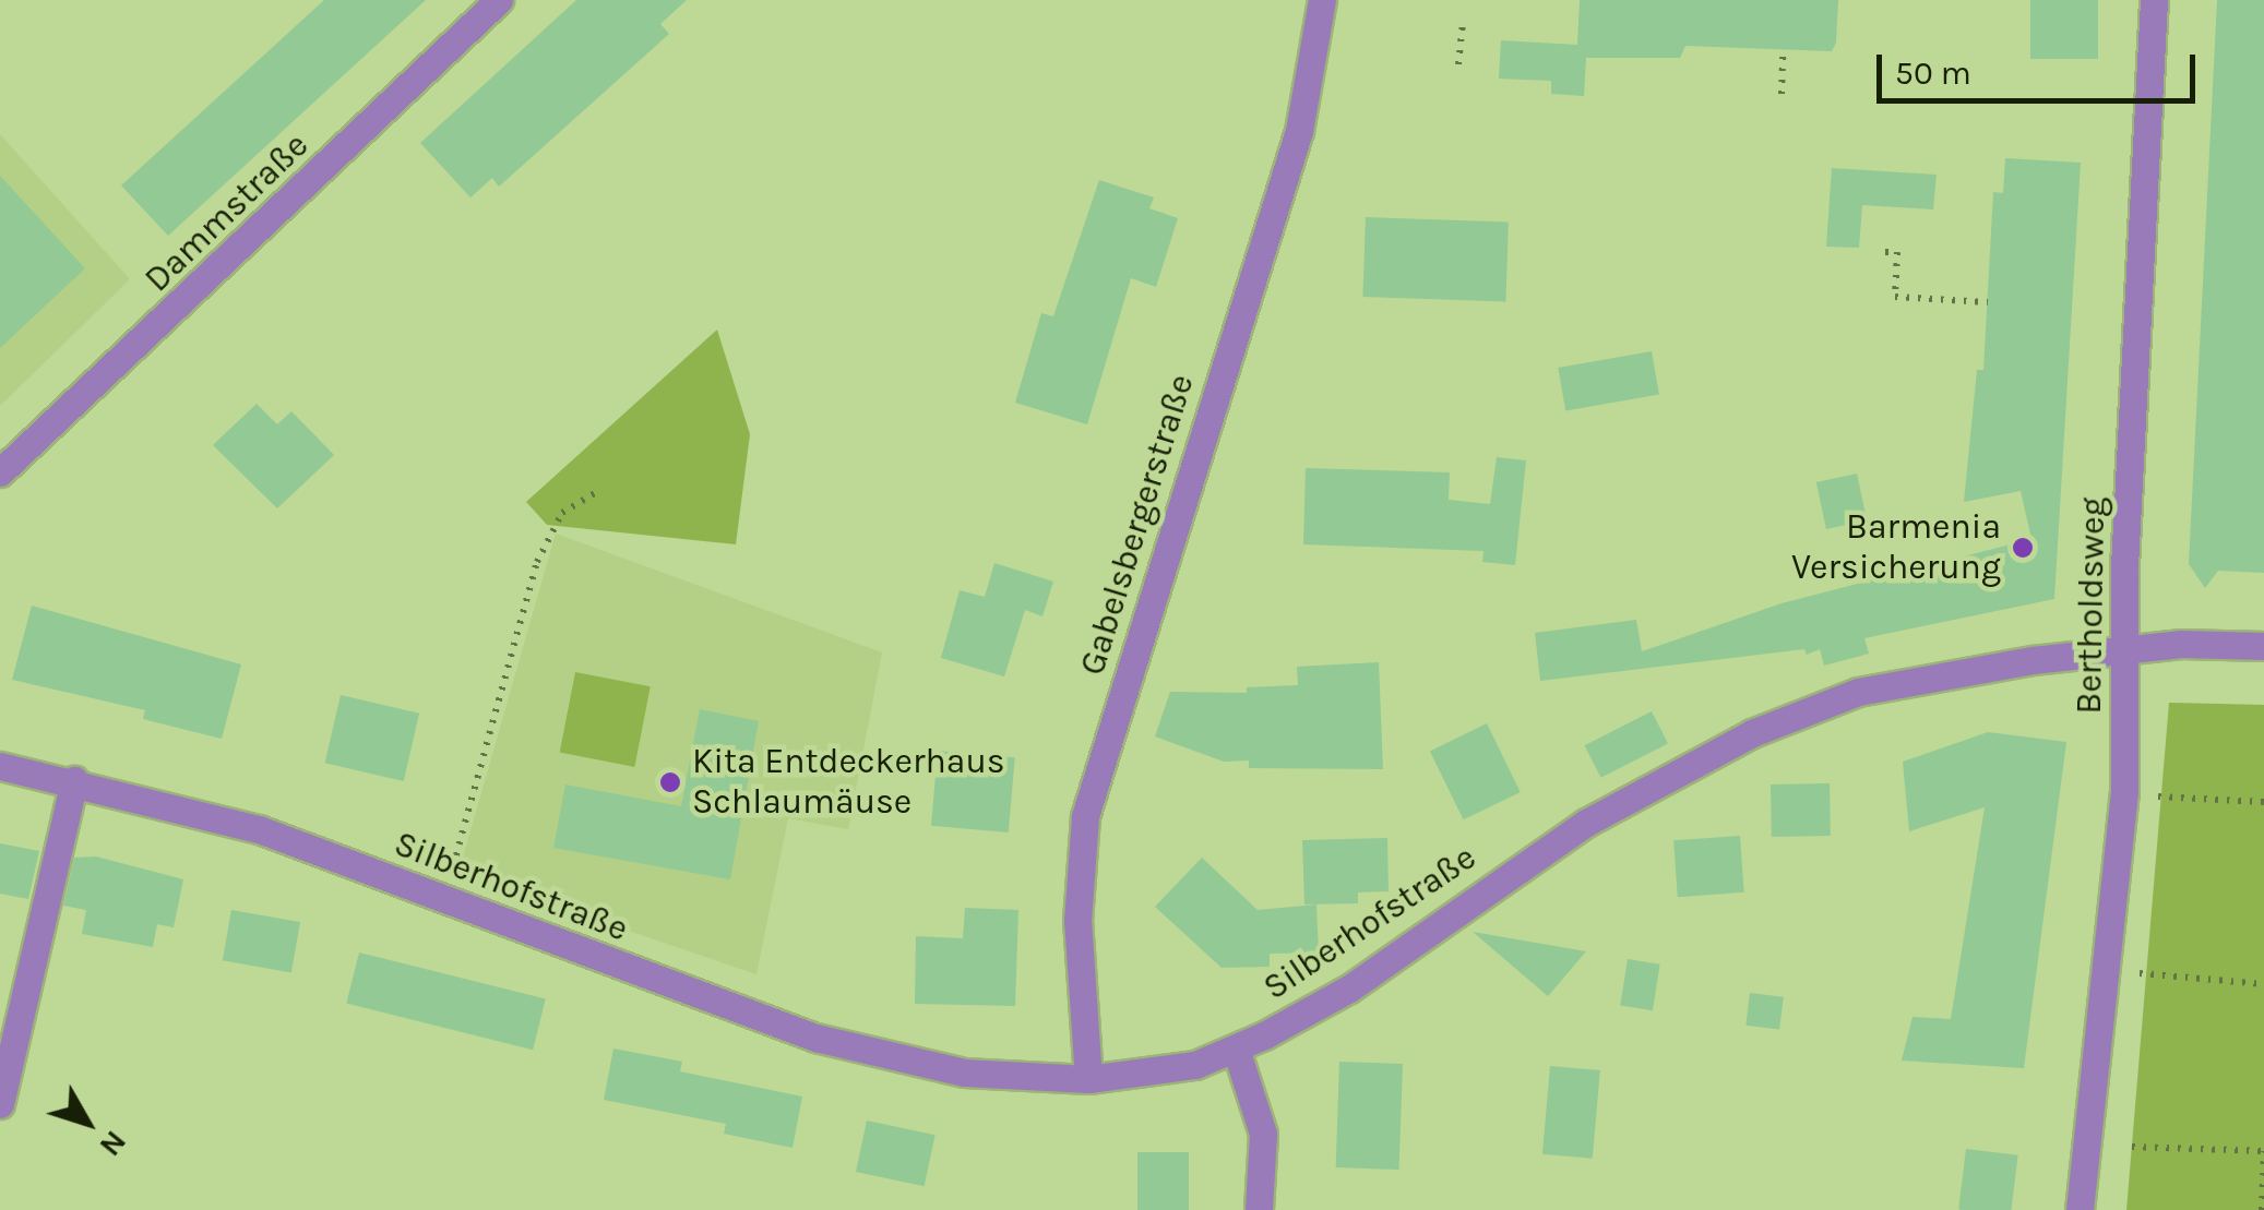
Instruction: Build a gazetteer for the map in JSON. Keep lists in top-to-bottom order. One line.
{"streets":{"street":["Dammstraße","Gabelsbergerstraße","Bertholdsweg","Silberhofstraße"]},"crossings":[["Gabelsbergerstraße","Silberhofstraße"],["Bertholdsweg","Silberhofstraße"]],"places":["Barmenia Versicherung","Kita Entdeckerhaus Schlaumäuse"],"scale_bar":"50 m","north":"bottom right"}
